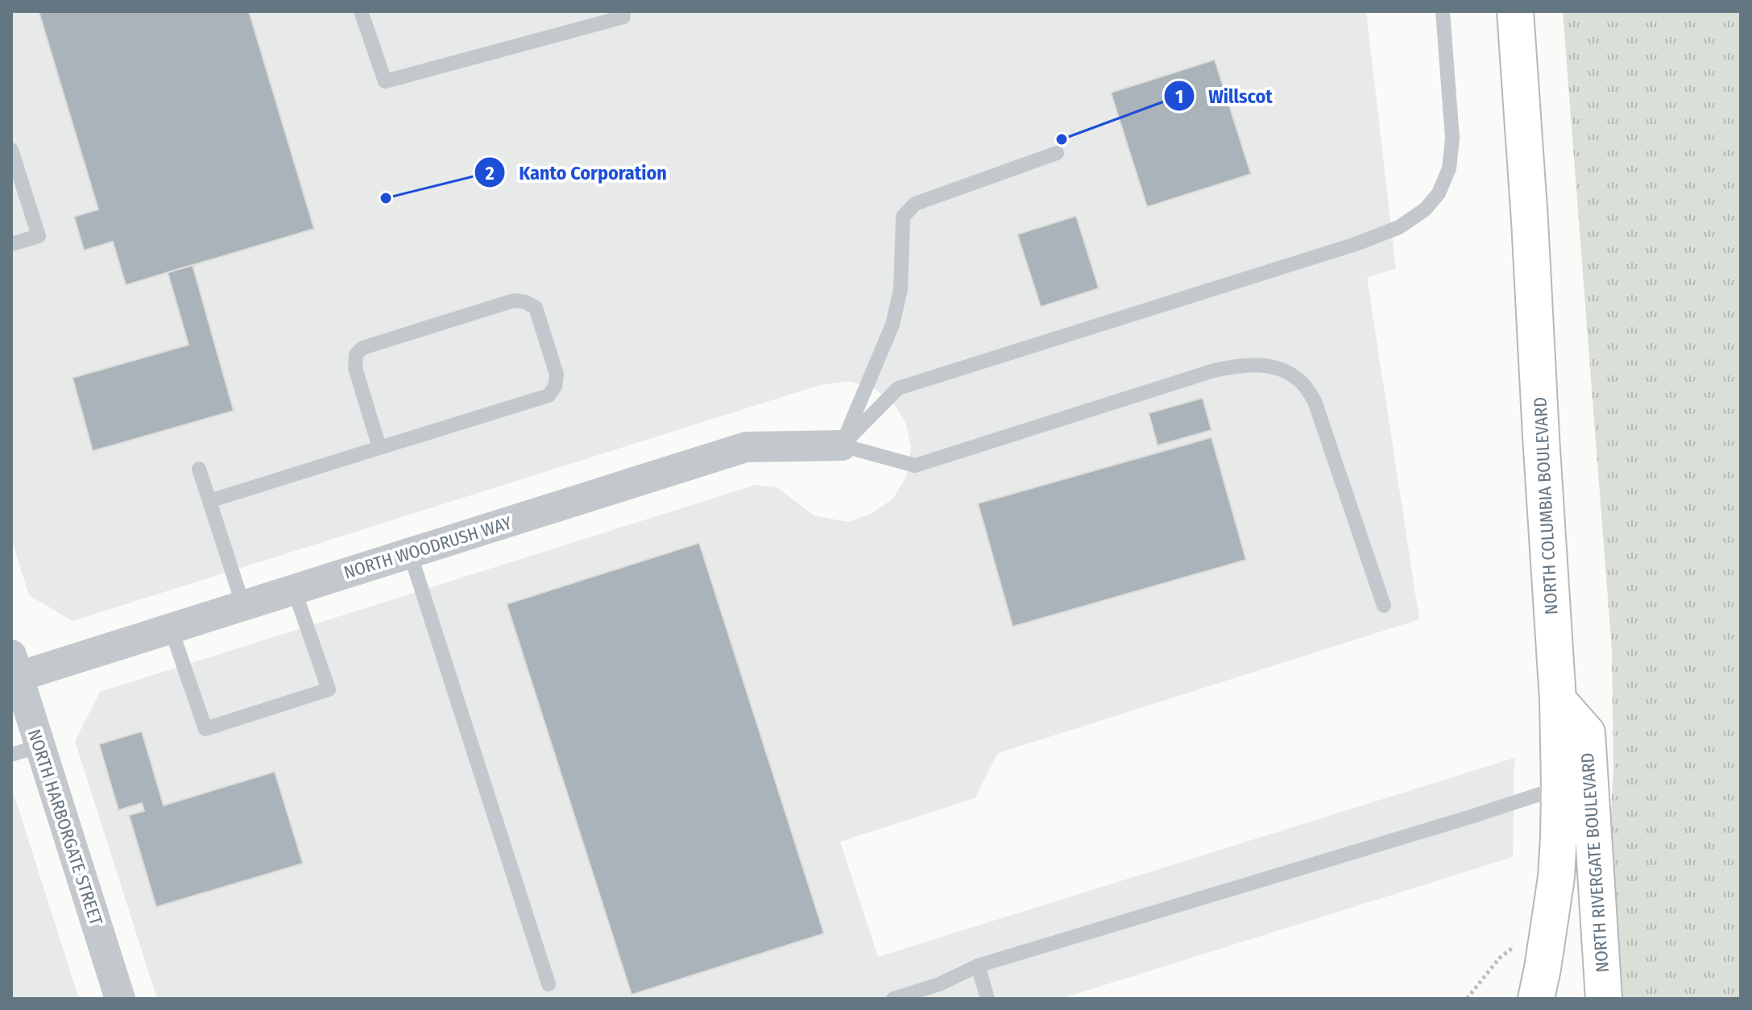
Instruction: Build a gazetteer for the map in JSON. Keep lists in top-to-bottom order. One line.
{"streets":{"main road":["NORTH COLUMBIA BOULEVARD","NORTH RIVERGATE BOULEVARD"],"street":["NORTH WOODRUSH WAY","NORTH HARBORGATE STREET"]},"crossings":[["NORTH COLUMBIA BOULEVARD","NORTH RIVERGATE BOULEVARD"],["NORTH WOODRUSH WAY","NORTH HARBORGATE STREET"]],"places":["Willscot","Kanto Corporation"]}
